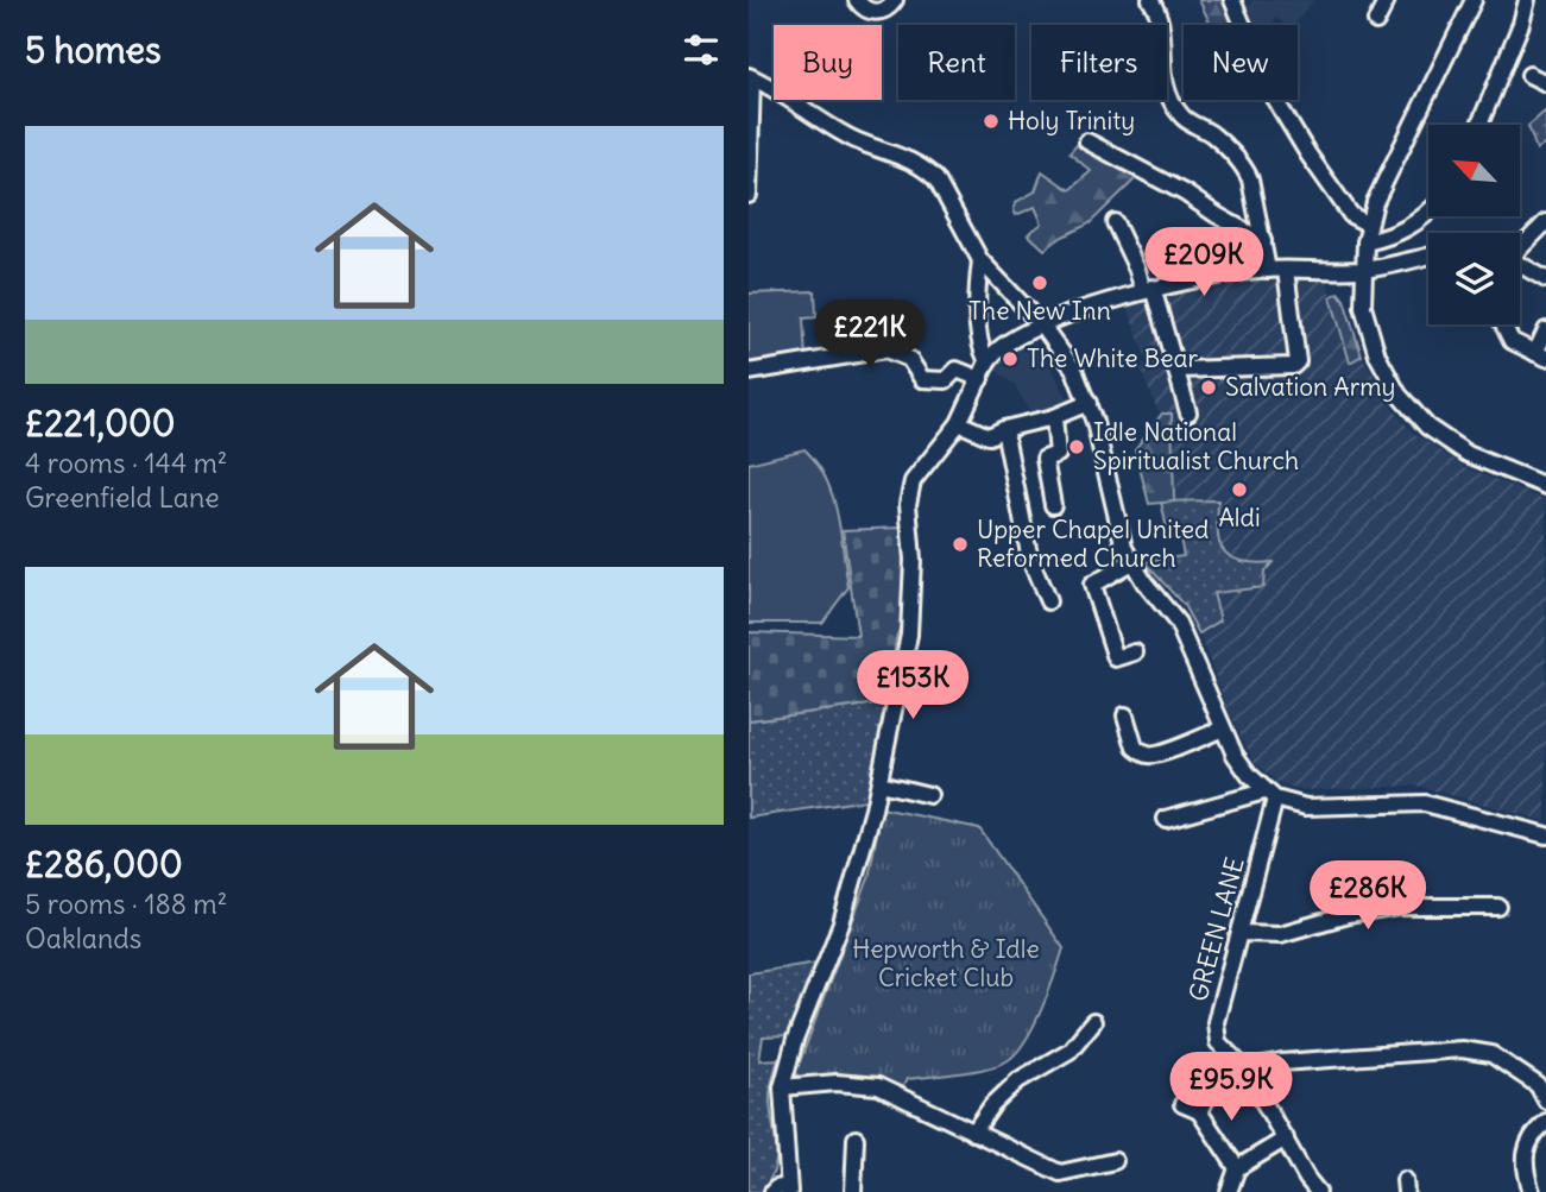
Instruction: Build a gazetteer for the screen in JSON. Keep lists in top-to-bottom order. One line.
{"streets":{"street":["GREEN LANE"]},"parks":["Hepworth & Idle Cricket Club"],"places":["Holy Trinity","The New Inn","The White Bear","Salvation Army","Idle National Spiritualist Church","Aldi","Upper Chapel United Reformed Church"],"north":"top left","page":{"heading":"5 homes","chip":["Buy","Rent","Filters","New"],"list":[{"name":"£221,000","note":"4 rooms · 144 m² · Greenfield Lane"},{"name":"£286,000","note":"5 rooms · 188 m² · Oaklands"}],"price":["£209K","£221K","£153K","£286K","£95.9K"]}}
